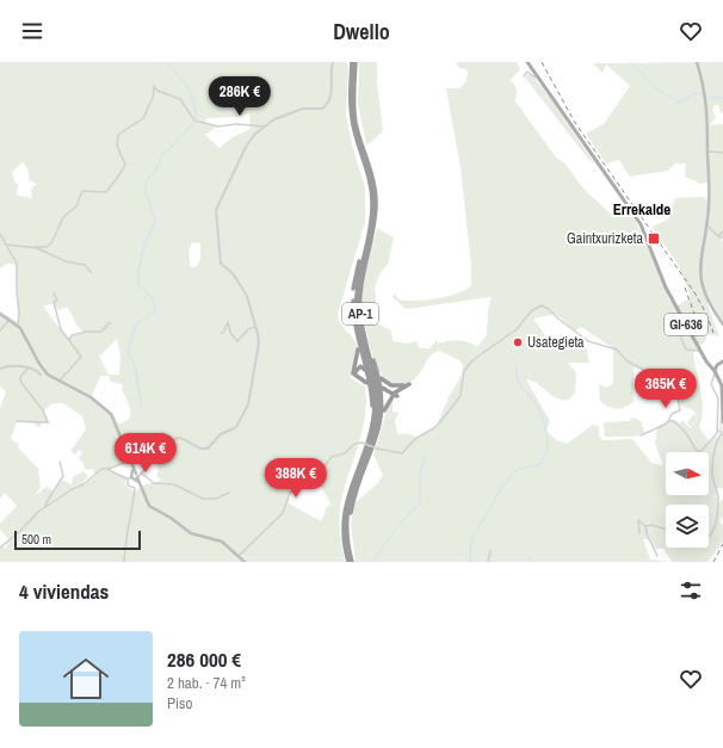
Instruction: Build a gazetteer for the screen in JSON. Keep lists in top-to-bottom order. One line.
{"streets":{"highway":["AP-1"],"main road":["GI-636"]},"districts":["Errekalde"],"places":{"transit":["Gaintxurizketa"],"other":["Usategieta"]},"scale_bar":"500 m","north":"right","page":{"header":"Dwello","price":["286K €","365K €","614K €","388K €"],"scale":"500 m","heading":"4 viviendas","list":[{"name":"286 000 €","note":"2 hab. · 74 m² · Piso"}]}}
